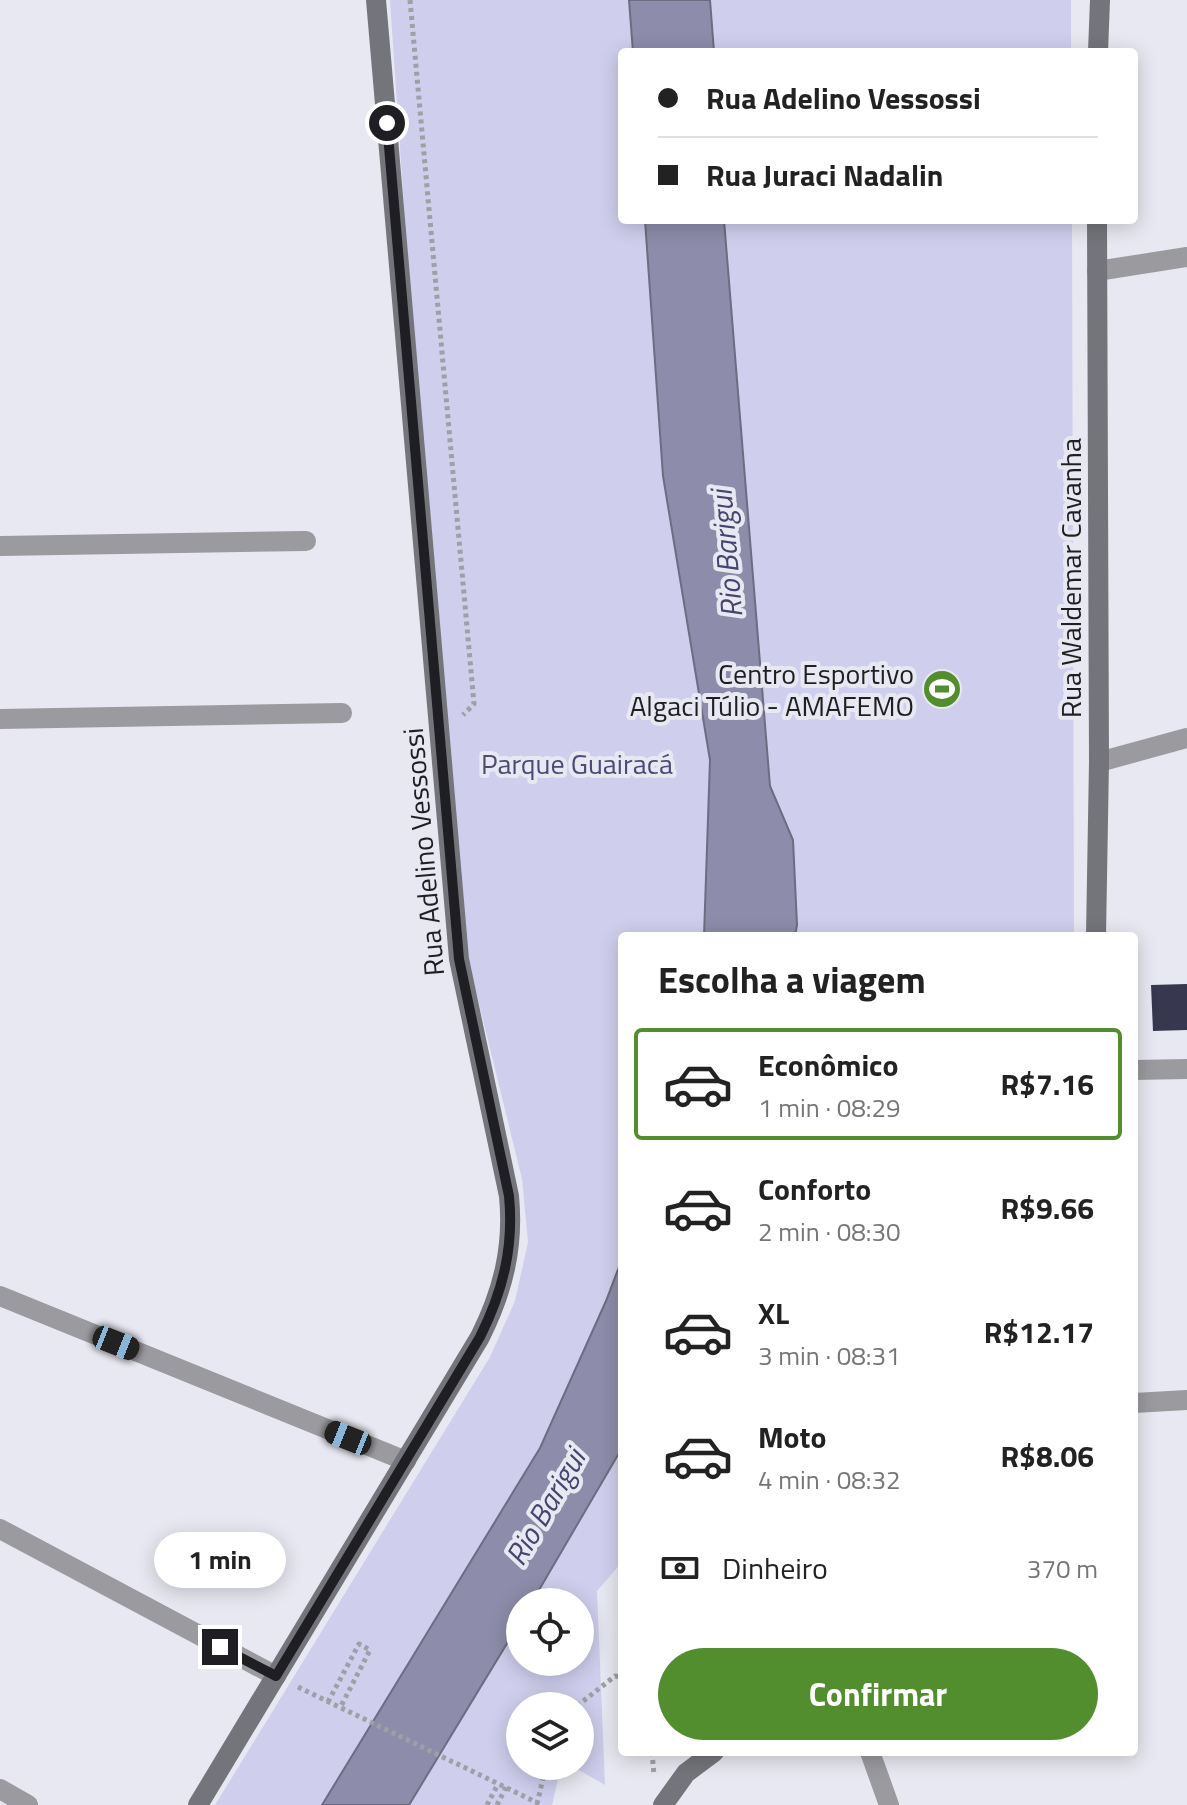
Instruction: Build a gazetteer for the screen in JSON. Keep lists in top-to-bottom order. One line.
{"streets":{"street":["Rua Waldemar Cavanha","Rua Adelino Vessossi"]},"water":["Rio Barigui"],"parks":["Parque Guairacá"],"places":{"sports":["Centro Esportivo Algaci Túlio - AMAFEMO"]},"page":{"banner":["Rua Adelino Vessossi","Rua Juraci Nadalin"],"heading":"Escolha a viagem","list":[{"name":"Econômico","note":"1 min · 08:29","value":"R$7.16"},{"name":"Conforto","note":"2 min · 08:30","value":"R$9.66"},{"name":"XL","note":"3 min · 08:31","value":"R$12.17"},{"name":"Moto","note":"4 min · 08:32","value":"R$8.06"}],"pay":["Dinheiro","370 m"],"bubble":"1 min","buttons":"Confirmar"}}
